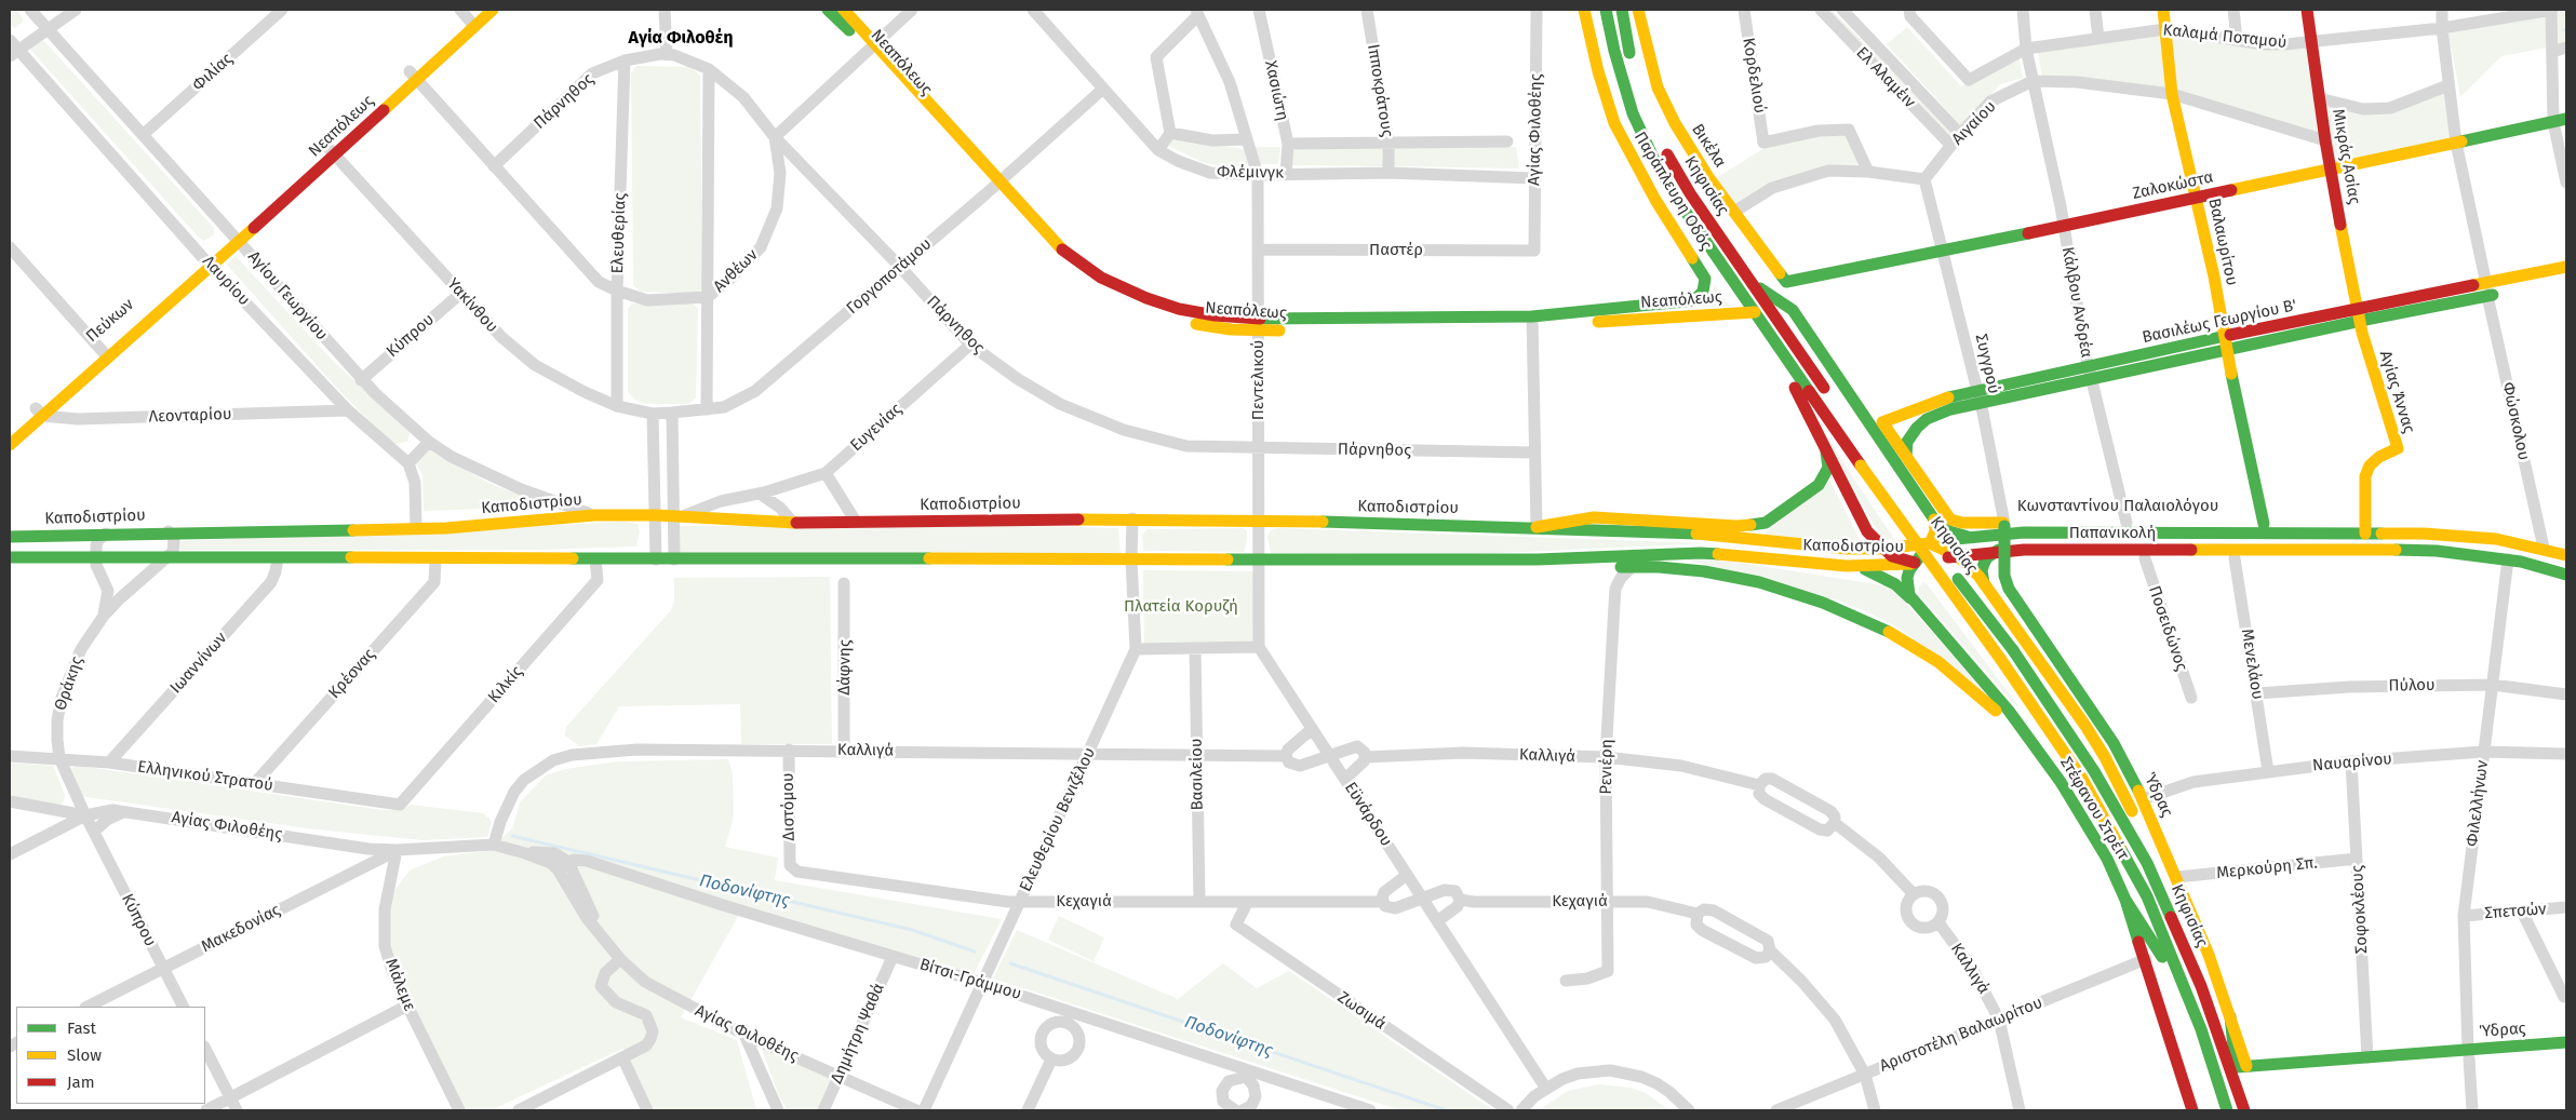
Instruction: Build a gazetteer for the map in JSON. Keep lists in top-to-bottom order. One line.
{"streets":{"main road":["Νεαπόλεως","Βικέλα","Μικράς Ασίας","Κηφισίας","Ζαλοκώστα","Παράπλευρη Οδός","Βαλαωρίτου","Πεύκων","Βασιλέως Γεωργίου Β'","Συγγρού","Αγίας Άννας","Καποδιστρίου","Κωνσταντίνου Παλαιολόγου","Παπανικολή","Ύδρας","Στέφανου Στρέιτ"],"street":["Καλαμά Ποταμού","Φιλίας","Κορδελιού","Ελ Αλαμέιν","Χασιώτη","Ιπποκράτους","Πάρνηθος","Αιγαίου","Αγίας Φιλοθέης","Φλέμινγκ","Ελευθερίας","Παστέρ","Ανθέων","Γοργοποτάμου","Λαυρίου","Αγίου Γεωργίου","Κάλβου Ανδρέα","Υακίνθου","Κύπρου","Πεντελικού","Λεονταρίου","Φώσκολου","Ευγενίας","Ποσειδώνος","Ιωαννίνων","Μενελάου","Δάφνης","Κρέσνας","Θράκης","Κιλκίς","Πύλου","Καλλιγά","Ναυαρίνου","Ρενιέρη","Βασιλείου","Ελληνικού Στρατού","Φιλελλήνων","Διστόμου","Εϋνάρδου","Ελευθερίου Βενιζέλου","Μερκούρη Σπ.","Κεχαγιά","Σοφοκλέους","Σπετσών","Μακεδονίας","Βίτσι-Γράμμου","Μάλεμε","Ζωσιμά","Δημήτρη Ψαθά","Αριστοτέλη Βαλαωρίτου"]},"crossings":[["Καλαμά Ποταμού","Μικράς Ασίας"],["Καλαμά Ποταμού","Βαλαωρίτου"],["Καλαμά Ποταμού","Φώσκολου"],["Νεαπόλεως","Κηφισίας"],["Νεαπόλεως","Παράπλευρη Οδός"],["Νεαπόλεως","Ανθέων"],["Νεαπόλεως","Γοργοποτάμου"],["Νεαπόλεως","Λαυρίου"],["Νεαπόλεως","Αγίου Γεωργίου"],["Νεαπόλεως","Υακίνθου"],["Νεαπόλεως","Πεύκων"],["Νεαπόλεως","Πεντελικού"],["Φιλίας","Αγίου Γεωργίου"],["Ελ Αλαμέιν","Αιγαίου"],["Χασιώτη","Φλέμινγκ"],["Ιπποκράτους","Φλέμινγκ"],["Πάρνηθος","Ελευθερίας"],["Πάρνηθος","Ανθέων"],["Πάρνηθος","Γοργοποτάμου"],["Πάρνηθος","Πεντελικού"],["Πάρνηθος","Ευγενίας"],["Αιγαίου","Μικράς Ασίας"],["Αιγαίου","Βαλαωρίτου"],["Αιγαίου","Κάλβου Ανδρέα"],["Αιγαίου","Συγγρού"],["Αγίας Φιλοθέης","Φλέμινγκ"],["Αγίας Φιλοθέης","Παστέρ"],["Αγίας Φιλοθέης","Κύπρου"],["Αγίας Φιλοθέης","Καλλιγά"],["Αγίας Φιλοθέης","Μακεδονίας"],["Αγίας Φιλοθέης","Βίτσι-Γράμμου"],["Αγίας Φιλοθέης","Μάλεμε"],["Αγίας Φιλοθέης","Δημήτρη Ψαθά"],["Βικέλα","Ζαλοκώστα"],["Μικράς Ασίας","Ζαλοκώστα"],["Μικράς Ασίας","Βασιλέως Γεωργίου Β'"],["Μικράς Ασίας","Αγίας Άννας"],["Φλέμινγκ","Γοργοποτάμου"],["Φλέμινγκ","Πεντελικού"],["Κηφισίας","Βασιλέως Γεωργίου Β'"],["Κηφισίας","Κωνσταντίνου Παλαιολόγου"],["Κηφισίας","Ύδρας"],["Ζαλοκώστα","Βαλαωρίτου"],["Ζαλοκώστα","Κάλβου Ανδρέα"],["Ζαλοκώστα","Συγγρού"],["Ζαλοκώστα","Φώσκολου"],["Ελευθερίας","Ανθέων"],["Ελευθερίας","Υακίνθου"],["Βαλαωρίτου","Βασιλέως Γεωργίου Β'"],["Βαλαωρίτου","Κωνσταντίνου Παλαιολόγου"],["Παστέρ","Πεντελικού"],["Γοργοποτάμου","Υακίνθου"],["Λαυρίου","Πεύκων"],["Λαυρίου","Λεονταρίου"],["Αγίου Γεωργίου","Κύπρου"],["Αγίου Γεωργίου","Καποδιστρίου"],["Κάλβου Ανδρέα","Βασιλέως Γεωργίου Β'"],["Κάλβου Ανδρέα","Κωνσταντίνου Παλαιολόγου"],["Υακίνθου","Κύπρου"],["Πεύκων","Λεονταρίου"],["Βασιλέως Γεωργίου Β'","Συγγρού"],["Βασιλέως Γεωργίου Β'","Αγίας Άννας"],["Βασιλέως Γεωργίου Β'","Φώσκολου"],["Κύπρου","Θράκης"],["Κύπρου","Ελληνικού Στρατού"],["Κύπρου","Μακεδονίας"],["Συγγρού","Κωνσταντίνου Παλαιολόγου"],["Συγγρού","Παπανικολή"],["Συγγρού","Ύδρας"],["Πεντελικού","Καποδιστρίου"],["Αγίας Άννας","Κωνσταντίνου Παλαιολόγου"],["Φώσκολου","Κωνσταντίνου Παλαιολόγου"],["Καποδιστρίου","Κωνσταντίνου Παλαιολόγου"],["Καποδιστρίου","Παπανικολή"],["Καποδιστρίου","Ιωαννίνων"],["Καποδιστρίου","Κρέσνας"],["Καποδιστρίου","Θράκης"],["Καποδιστρίου","Κιλκίς"],["Καποδιστρίου","Στέφανου Στρέιτ"],["Καποδιστρίου","Ελευθερίου Βενιζέλου"],["Κωνσταντίνου Παλαιολόγου","Στέφανου Στρέιτ"],["Παπανικολή","Ποσειδώνος"],["Παπανικολή","Μενελάου"],["Παπανικολή","Ύδρας"],["Παπανικολή","Φιλελλήνων"],["Παπανικολή","Στέφανου Στρέιτ"],["Ιωαννίνων","Ελληνικού Στρατού"],["Μενελάου","Πύλου"],["Μενελάου","Ναυαρίνου"],["Δάφνης","Καλλιγά"],["Κρέσνας","Ελληνικού Στρατού"],["Θράκης","Ελληνικού Στρατού"],["Κιλκίς","Ελληνικού Στρατού"],["Πύλου","Φιλελλήνων"],["Καλλιγά","Ρενιέρη"],["Καλλιγά","Βασιλείου"],["Καλλιγά","Διστόμου"],["Καλλιγά","Εϋνάρδου"],["Καλλιγά","Ελευθερίου Βενιζέλου"],["Καλλιγά","Αριστοτέλη Βαλαωρίτου"],["Ναυαρίνου","Ύδρας"],["Ναυαρίνου","Φιλελλήνων"],["Ναυαρίνου","Σοφοκλέους"],["Ρενιέρη","Κεχαγιά"],["Βασιλείου","Κεχαγιά"],["Ύδρας","Φιλελλήνων"],["Ύδρας","Μερκούρη Σπ."],["Ύδρας","Σοφοκλέους"],["Φιλελλήνων","Σπετσών"],["Διστόμου","Κεχαγιά"],["Στέφανου Στρέιτ","Αριστοτέλη Βαλαωρίτου"],["Εϋνάρδου","Κεχαγιά"],["Ελευθερίου Βενιζέλου","Κεχαγιά"],["Ελευθερίου Βενιζέλου","Βίτσι-Γράμμου"],["Μερκούρη Σπ.","Σοφοκλέους"],["Κεχαγιά","Ζωσιμά"],["Κεχαγιά","Αριστοτέλη Βαλαωρίτου"],["Μακεδονίας","Μάλεμε"],["Βίτσι-Γράμμου","Δημήτρη Ψαθά"]],"districts":["Αγία Φιλοθέη"],"water":["Ποδονίφτης"],"parks":["Πλατεία Κορυζή"],"legend":["Fast","Slow","Jam"]}
